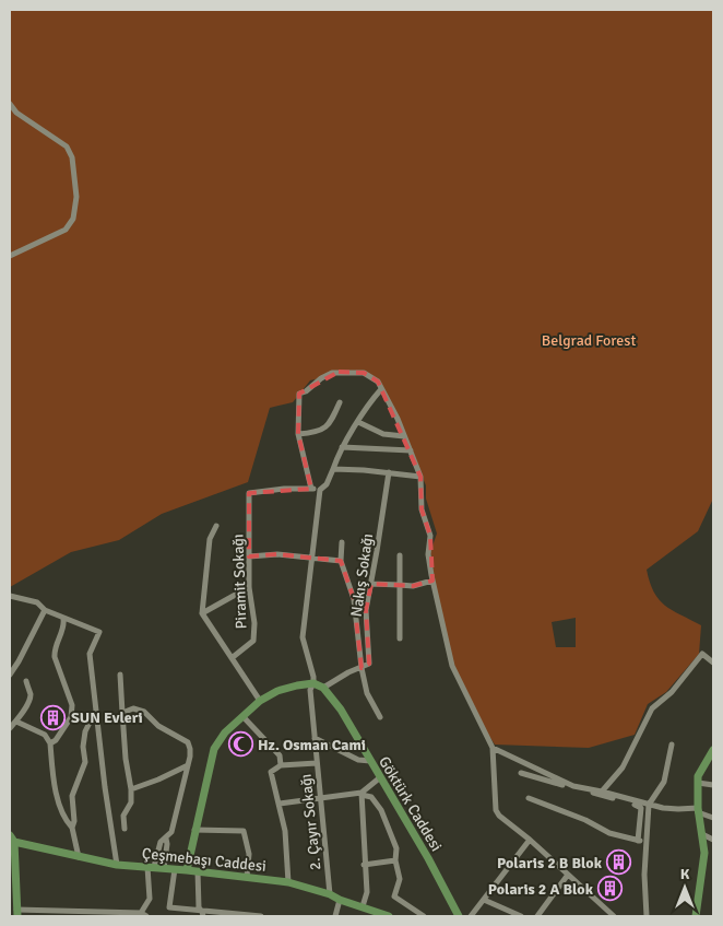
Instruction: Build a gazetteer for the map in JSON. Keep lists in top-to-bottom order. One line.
{"streets":{"main road":["Göktürk Caddesi","Çeşmebaşı Caddesi"],"street":["Nakış Sokağı","Piramit Sokağı","2. Çayır Sokağı"]},"crossings":[["Göktürk Caddesi","2. Çayır Sokağı"],["2. Çayır Sokağı","Çeşmebaşı Caddesi"]],"parks":["Belgrad Forest"],"places":{"building":["SUN Evleri","Polaris 2 B Blok","Polaris 2 A Blok"],"mosque":["Hz. Osman Cami"]},"north":"top"}
